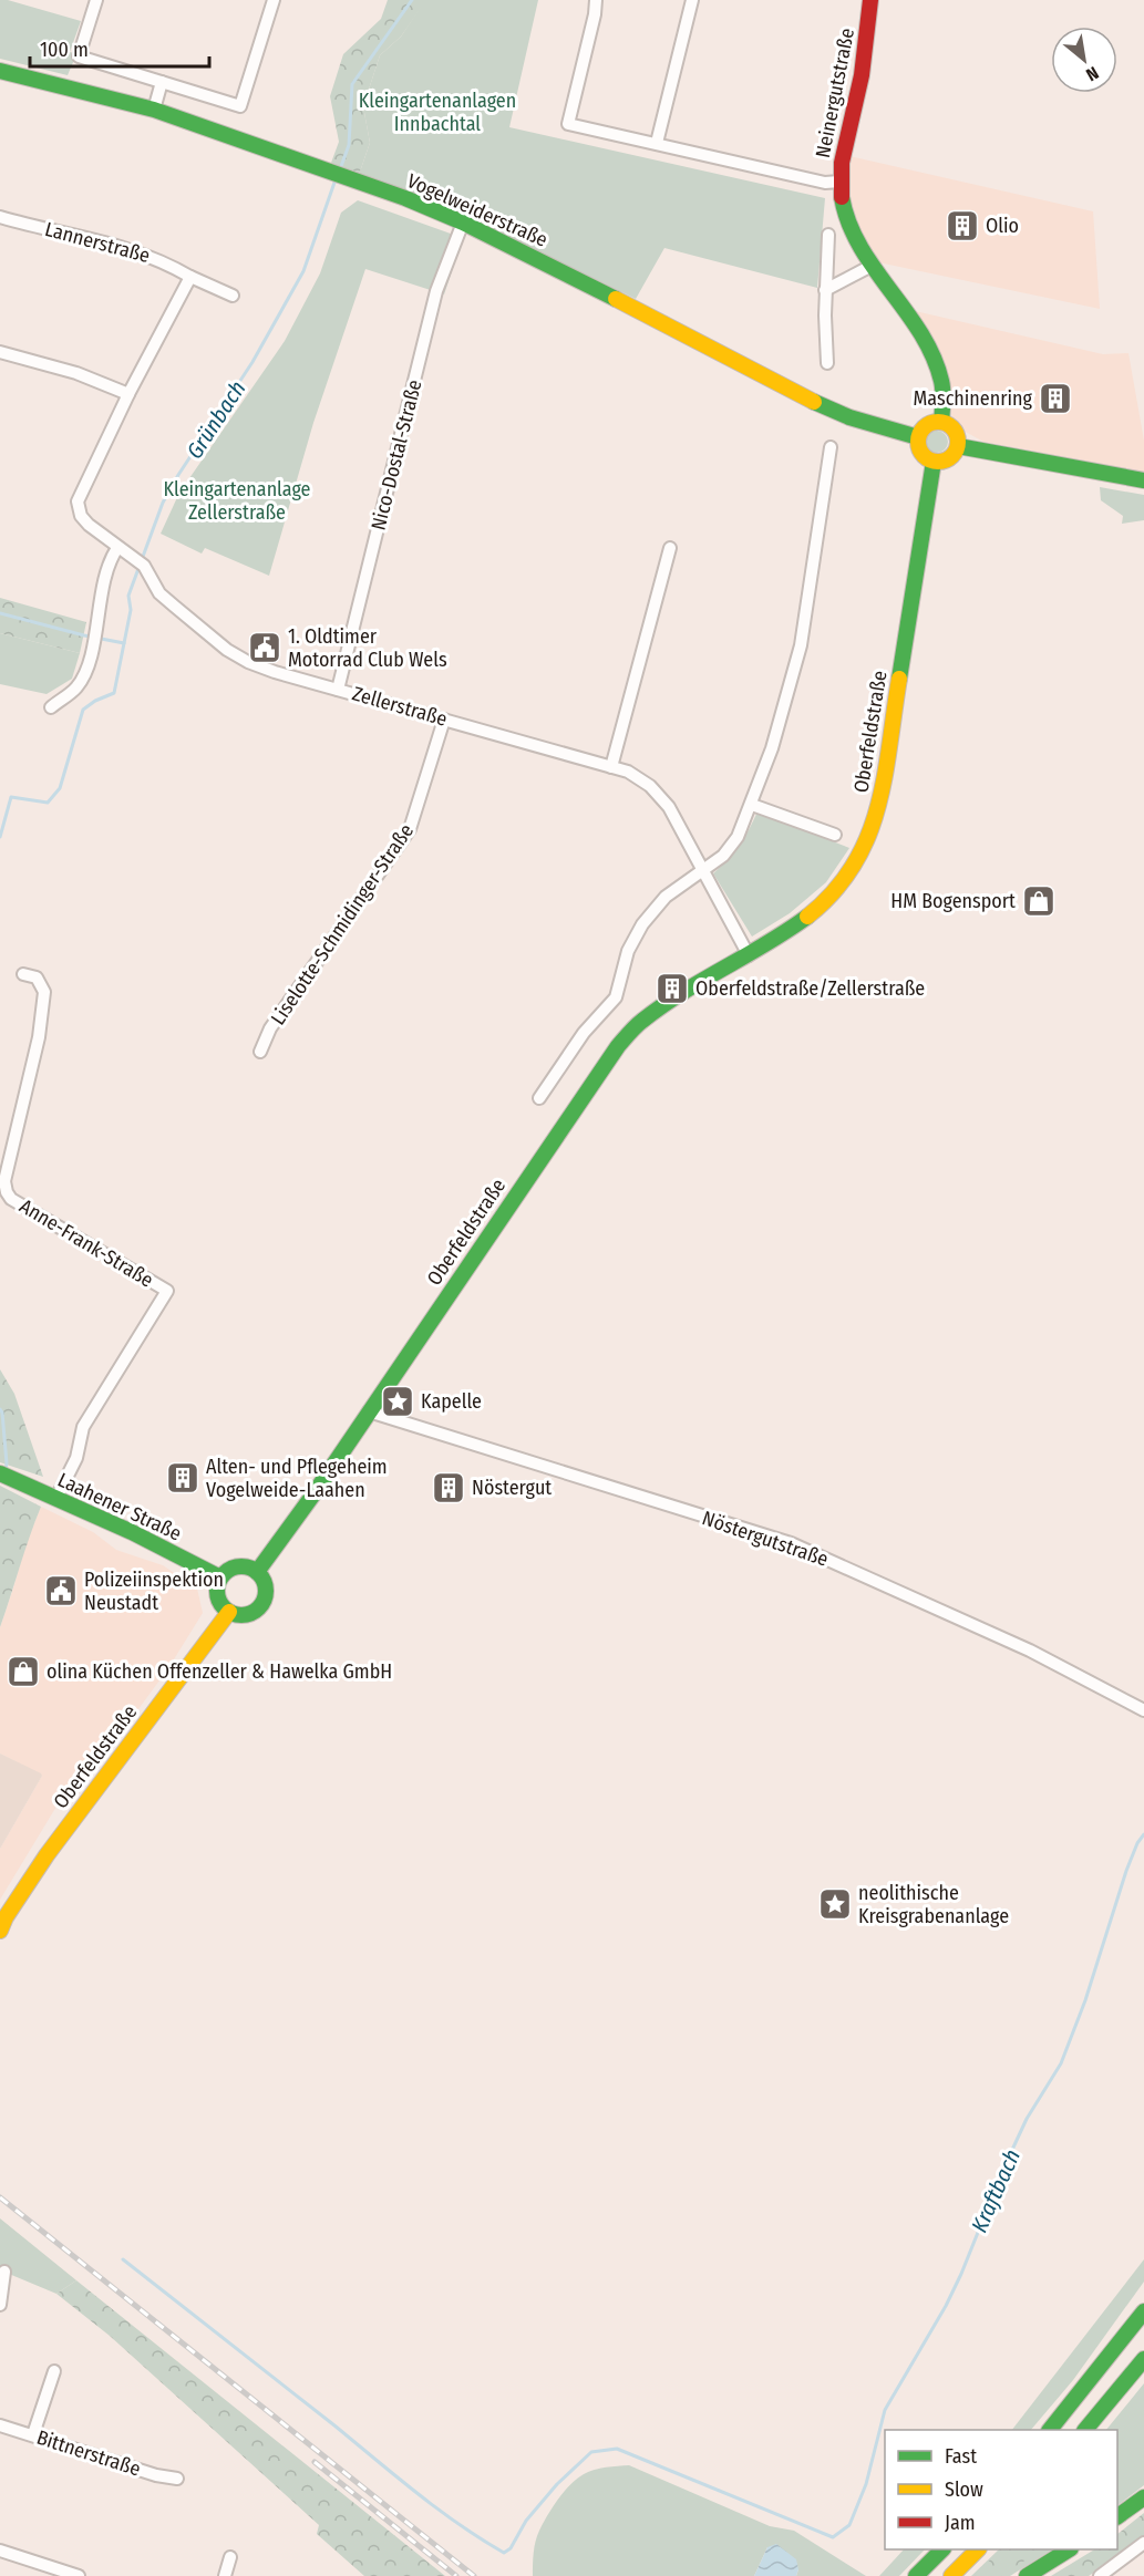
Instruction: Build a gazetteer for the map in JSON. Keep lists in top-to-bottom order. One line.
{"streets":{"main road":["Neinergutstraße","Vogelweiderstraße","Oberfeldstraße","Laahener Straße"],"street":["Lannerstraße","Nico-Dostal-Straße","Zellerstraße","Liselotte-Schmidinger-Straße","Anne-Frank-Straße","Nöstergutstraße","Bittnerstraße"]},"crossings":[["Neinergutstraße","Vogelweiderstraße"],["Neinergutstraße","Oberfeldstraße"],["Vogelweiderstraße","Nico-Dostal-Straße"],["Vogelweiderstraße","Oberfeldstraße"],["Nico-Dostal-Straße","Zellerstraße"],["Zellerstraße","Liselotte-Schmidinger-Straße"],["Oberfeldstraße","Laahener Straße"],["Oberfeldstraße","Nöstergutstraße"],["Anne-Frank-Straße","Laahener Straße"]],"water":["Grünbach","Kraftbach"],"parks":["Kleingartenanlagen Innbachtal","Kleingartenanlage Zellerstraße"],"places":{"building":["Olio","Maschinenring","Oberfeldstraße/Zellerstraße","Alten- und Pflegeheim Vogelweide-Laahen","Nöstergut"],"public building":["1. Oldtimer Motorrad Club Wels","Polizeiinspektion Neustadt"],"shop":["HM Bogensport","olina Küchen Offenzeller & Hawelka GmbH"],"place":["Kapelle","neolithische Kreisgrabenanlage"]},"legend":["Fast","Slow","Jam"],"scale_bar":"100 m","north":"bottom right"}
